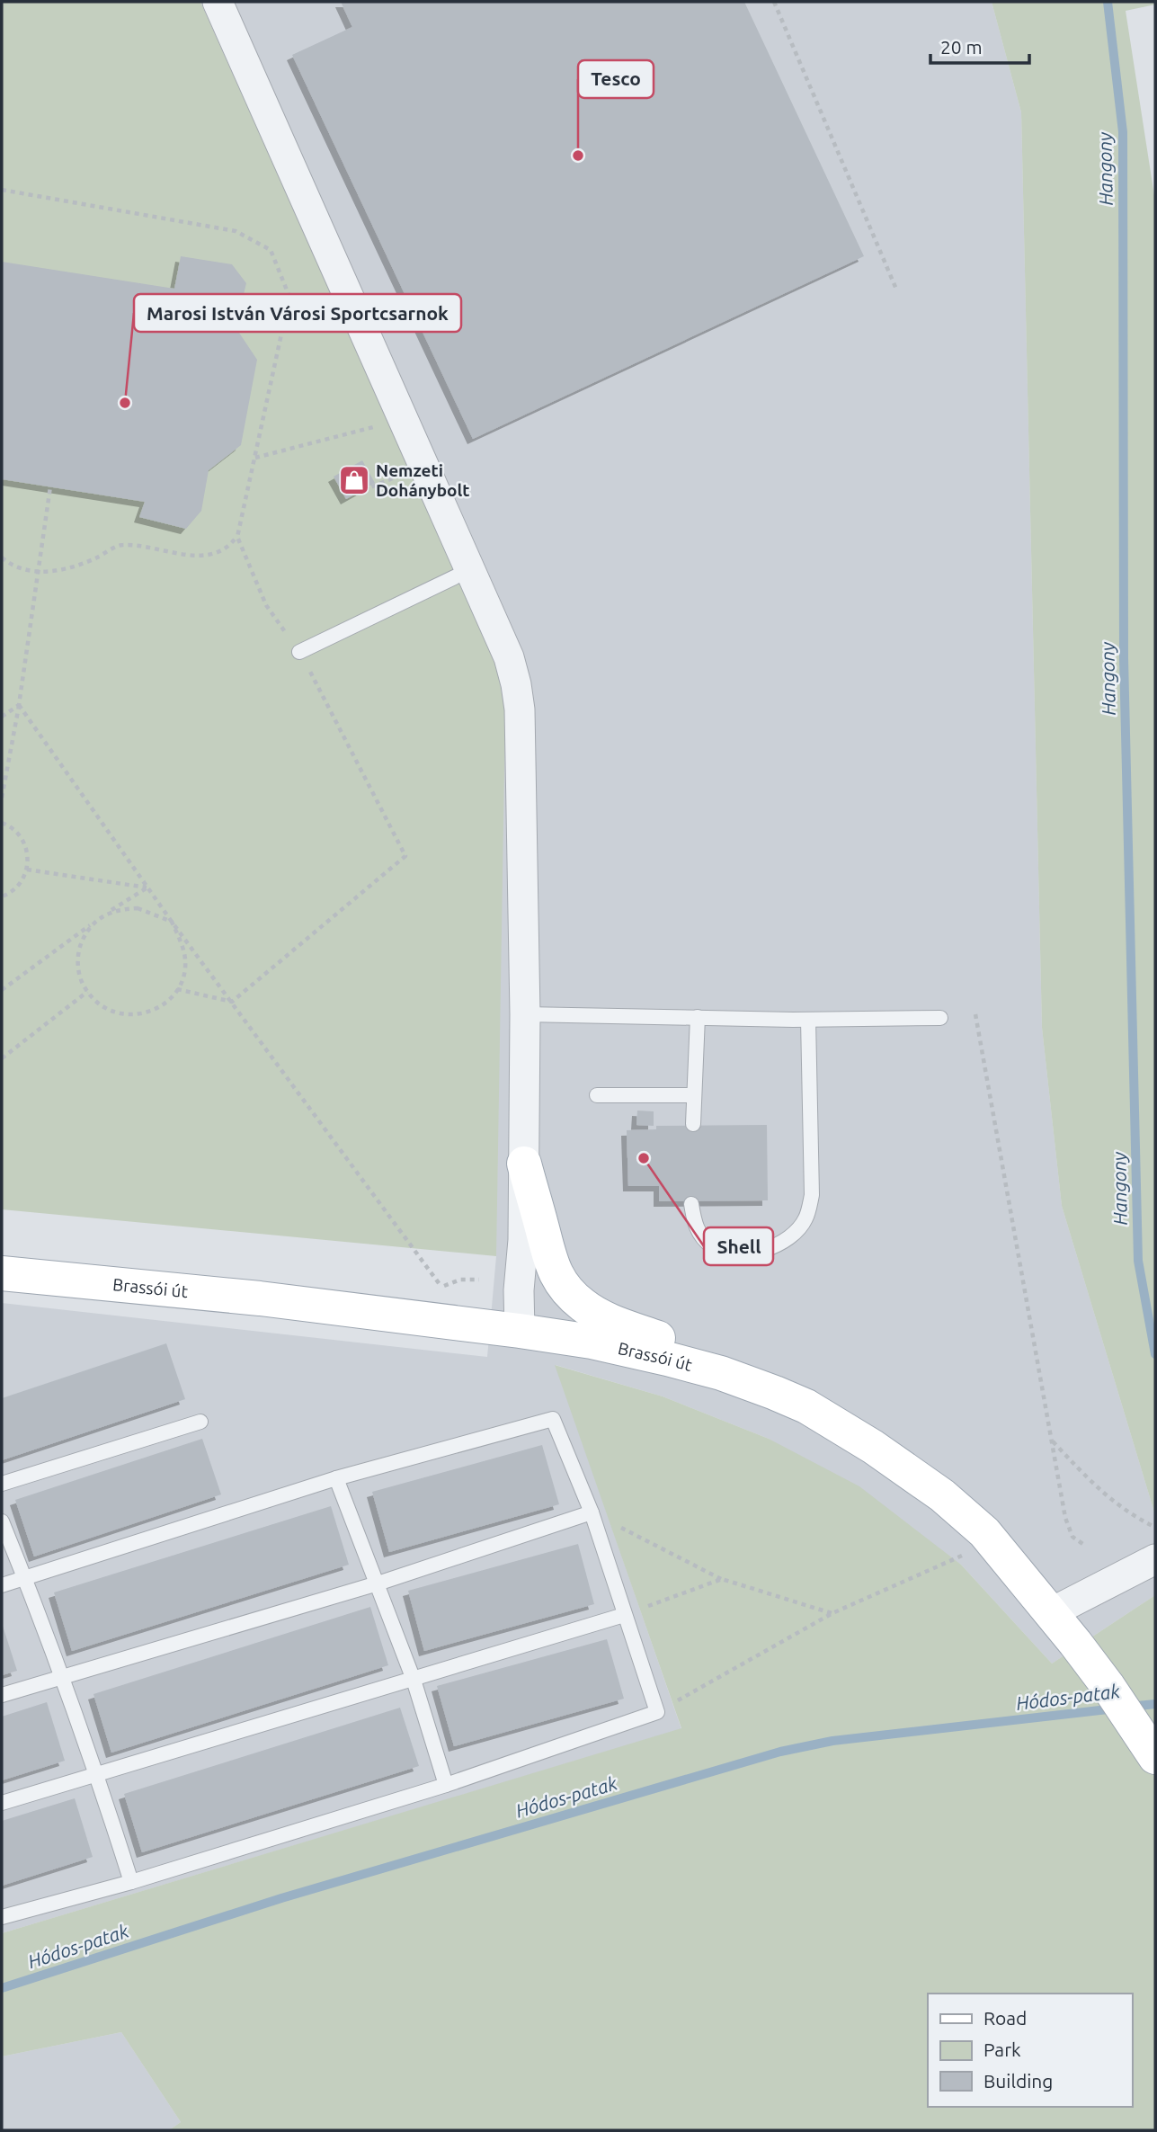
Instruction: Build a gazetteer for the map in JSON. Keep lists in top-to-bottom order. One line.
{"streets":{"main road":["Brassói út"]},"water":["Hangony","Hódos-patak"],"places":{"other":["Tesco","Marosi István Városi Sportcsarnok","Shell"],"shop":["Nemzeti Dohánybolt"]},"legend":["Road","Park","Building"],"scale_bar":"20 m"}
